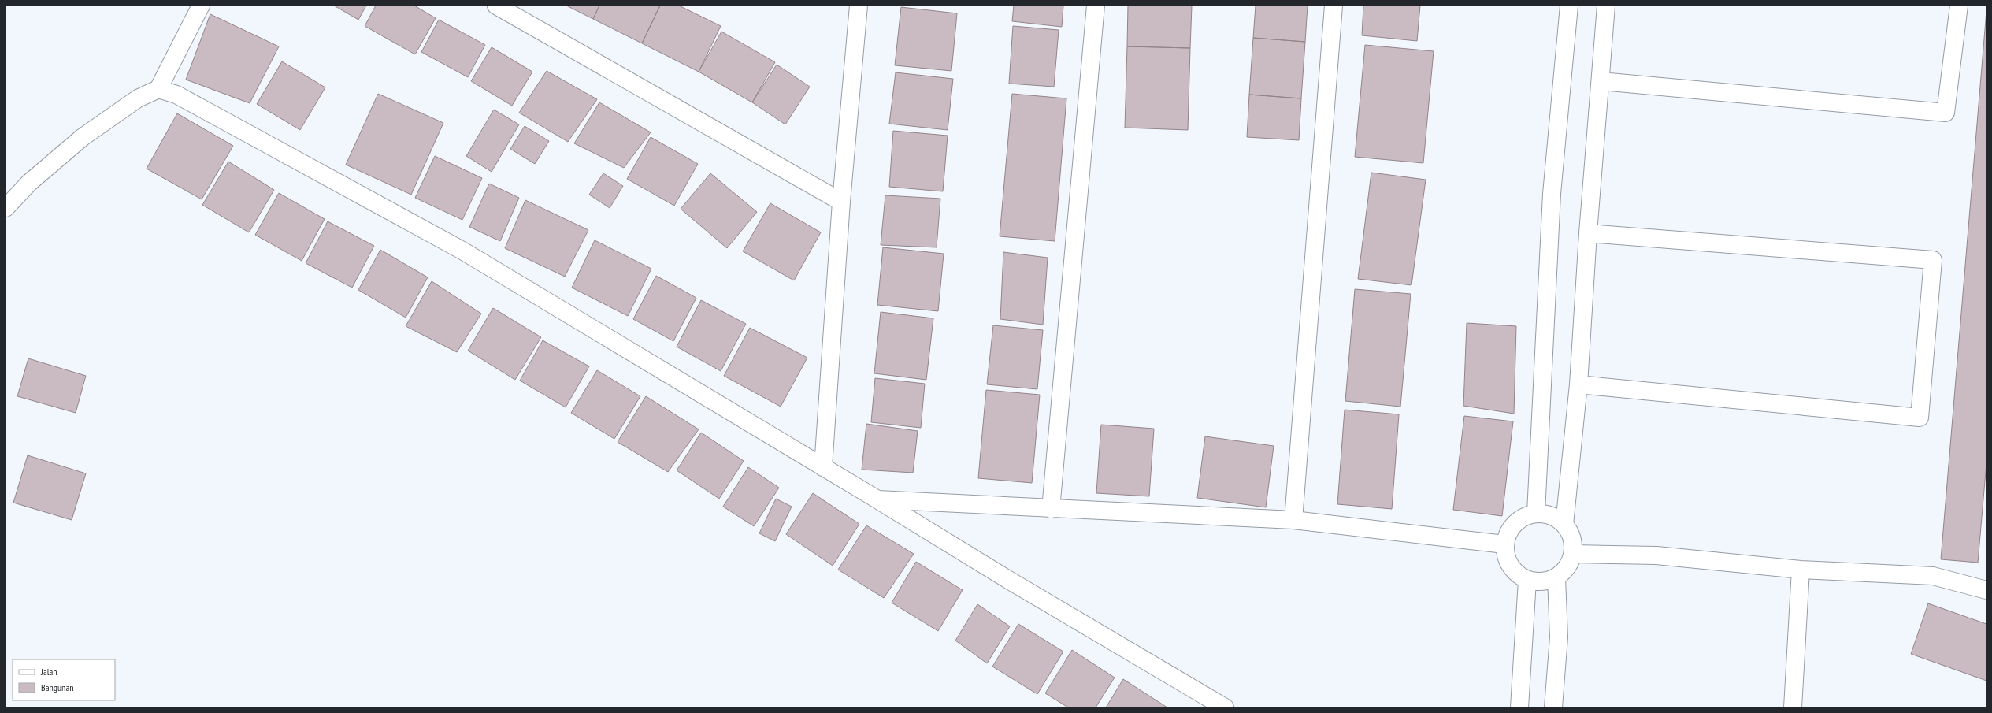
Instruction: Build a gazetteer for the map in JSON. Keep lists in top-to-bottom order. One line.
{"legend":["Jalan","Bangunan"]}
